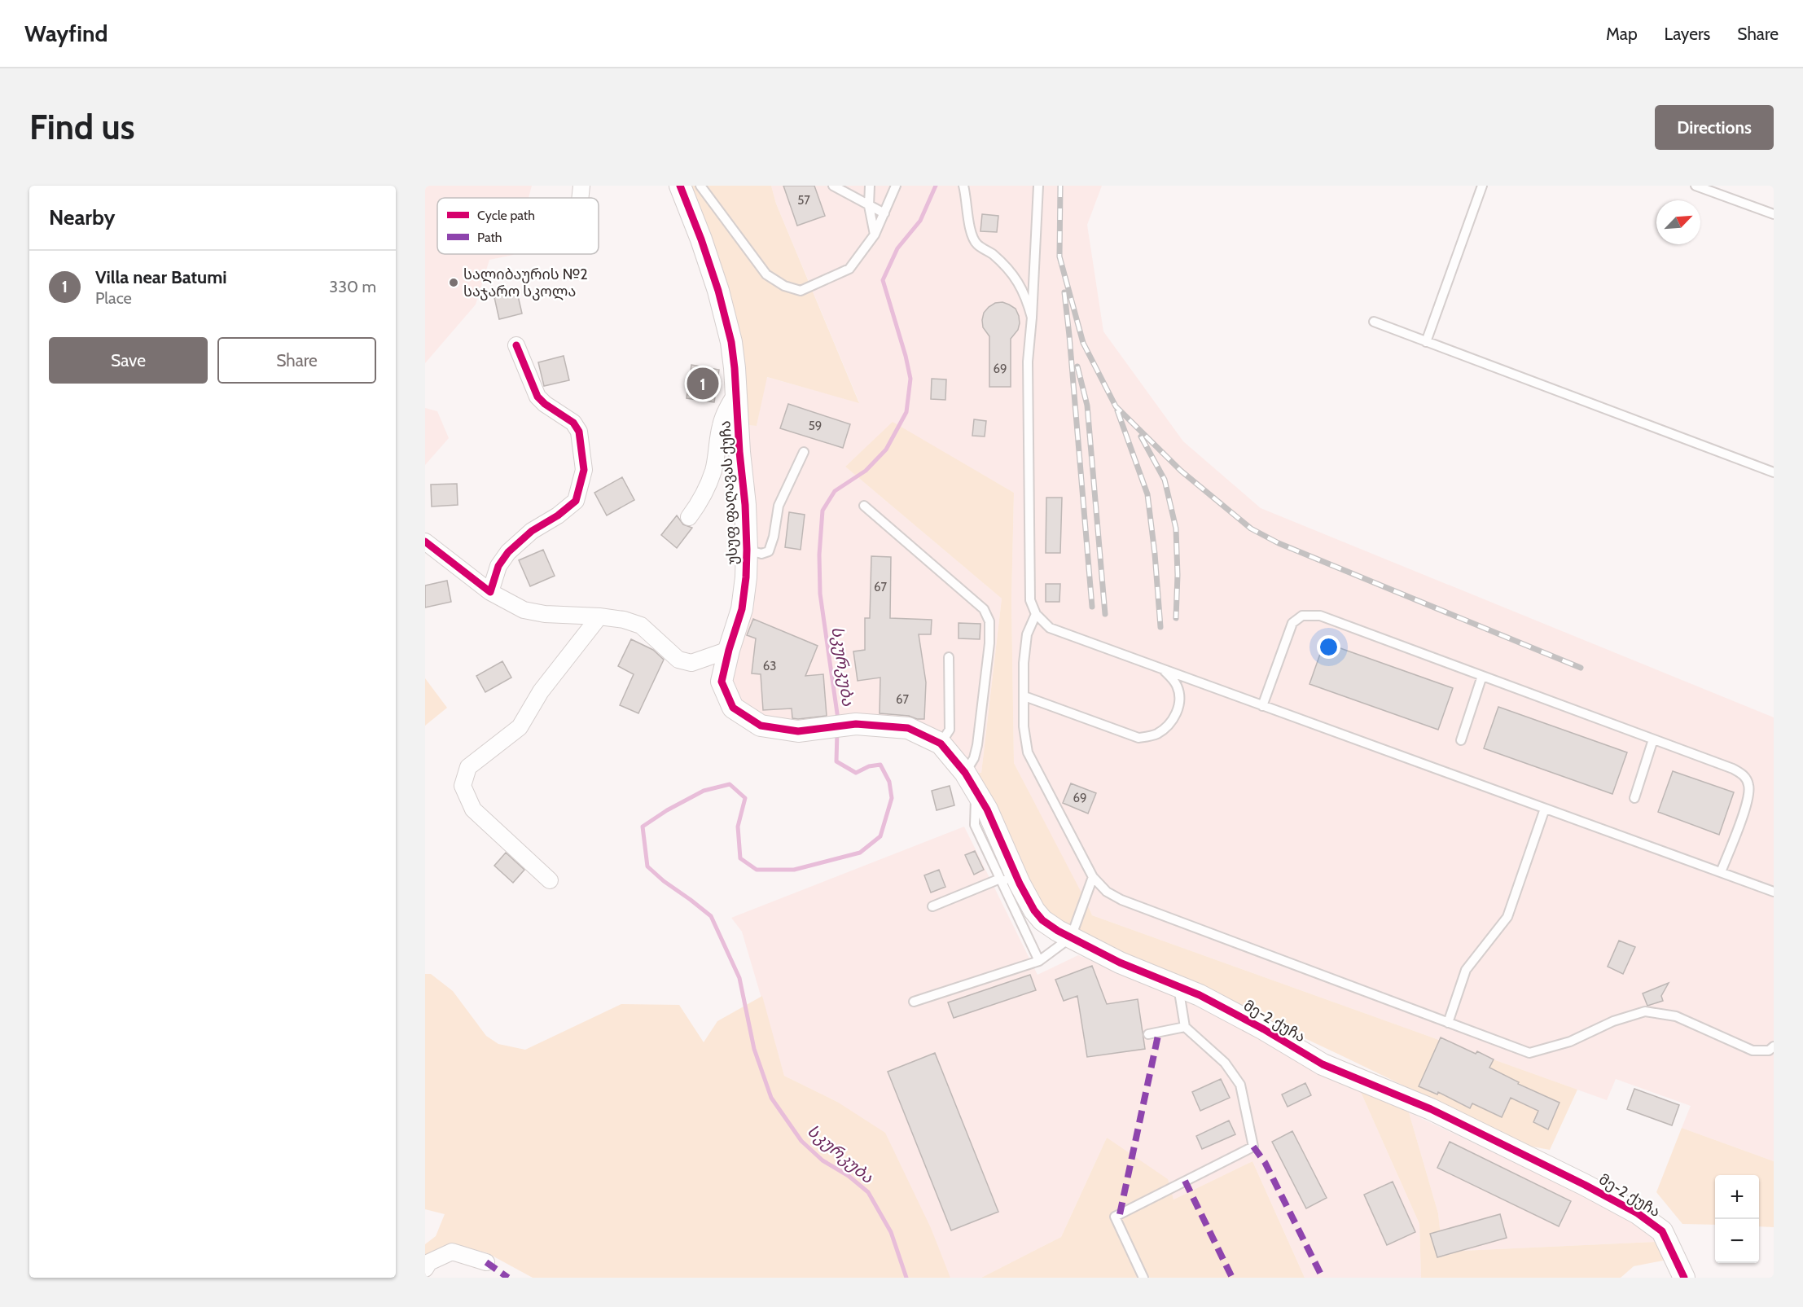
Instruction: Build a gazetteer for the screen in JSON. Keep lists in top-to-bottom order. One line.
{"streets":{"street":["უსუფ ფაღავას ქუჩა","მე-2 ქუჩა"]},"crossings":[["უსუფ ფაღავას ქუჩა","მე-2 ქუჩა"]],"water":["სკურკუბა"],"places":["სალიბაურის №2 საჯარო სკოლა"],"house_numbers":["57","69","59","67","63","67","69"],"legend":["Cycle path","Path"],"north":"top right","page":{"header":"Wayfind","nav":["Map","Layers","Share"],"buttons":["Directions",["Save","Share"]],"title":"Find us","heading":"Nearby","list":[{"mark":"1","name":"Villa near Batumi","note":"Place","value":"330 m"}],"pins":"1","map_buttons":["+","−"]}}
